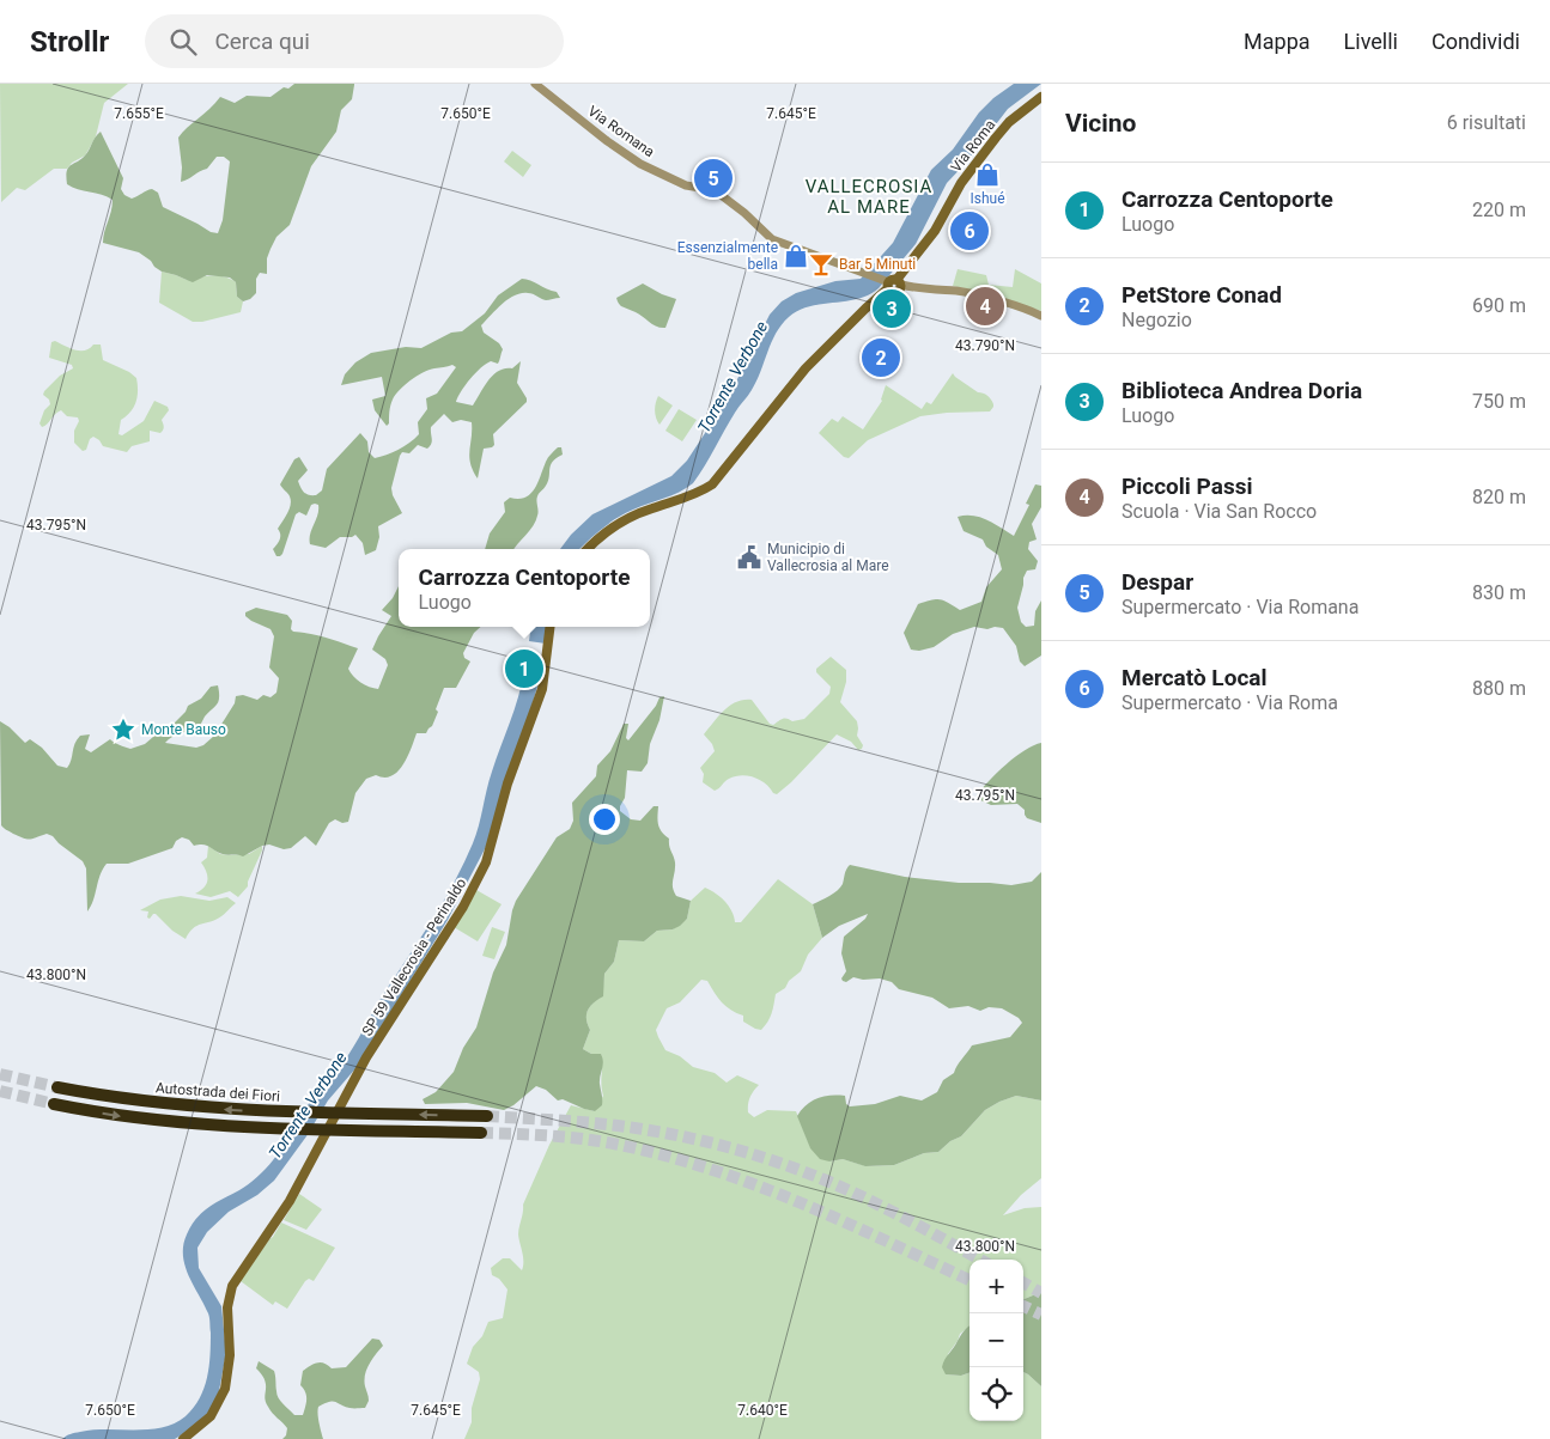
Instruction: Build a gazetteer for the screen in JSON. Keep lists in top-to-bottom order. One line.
{"streets":{"highway":["Autostrada dei Fiori"],"main road":["Via Roma","SP 59 Vallecrosia - Perinaldo"],"street":["Via Romana"]},"crossings":[["Via Romana","Via Roma"]],"districts":["VALLECROSIA AL MARE"],"water":["Torrente Verbone"],"places":{"shop":["Ishué","Essenzialmente bella"],"bar":["Bar 5 Minuti"],"public building":["Municipio di Vallecrosia al Mare"],"place":["Monte Bauso"]},"page":{"header":"Strollr","search":"Cerca qui","nav":["Mappa","Livelli","Condividi"],"heading":["Vicino","6 risultati"],"pins":["5","6","4","3","2","1"],"list":[{"mark":"1","name":"Carrozza Centoporte","note":"Luogo","value":"220 m"},{"mark":"2","name":"PetStore Conad","note":"Negozio","value":"690 m"},{"mark":"3","name":"Biblioteca Andrea Doria","note":"Luogo","value":"750 m"},{"mark":"4","name":"Piccoli Passi","note":"Scuola · Via San Rocco","value":"820 m"},{"mark":"5","name":"Despar","note":"Supermercato · Via Romana","value":"830 m"},{"mark":"6","name":"Mercatò Local","note":"Supermercato · Via Roma","value":"880 m"}],"popup":["Carrozza Centoporte","Luogo"],"map_buttons":["+","−"]},"coordinates":["7.655°E","7.650°E","7.645°E","43.790°N","43.795°N","43.800°N","7.640°E"]}
